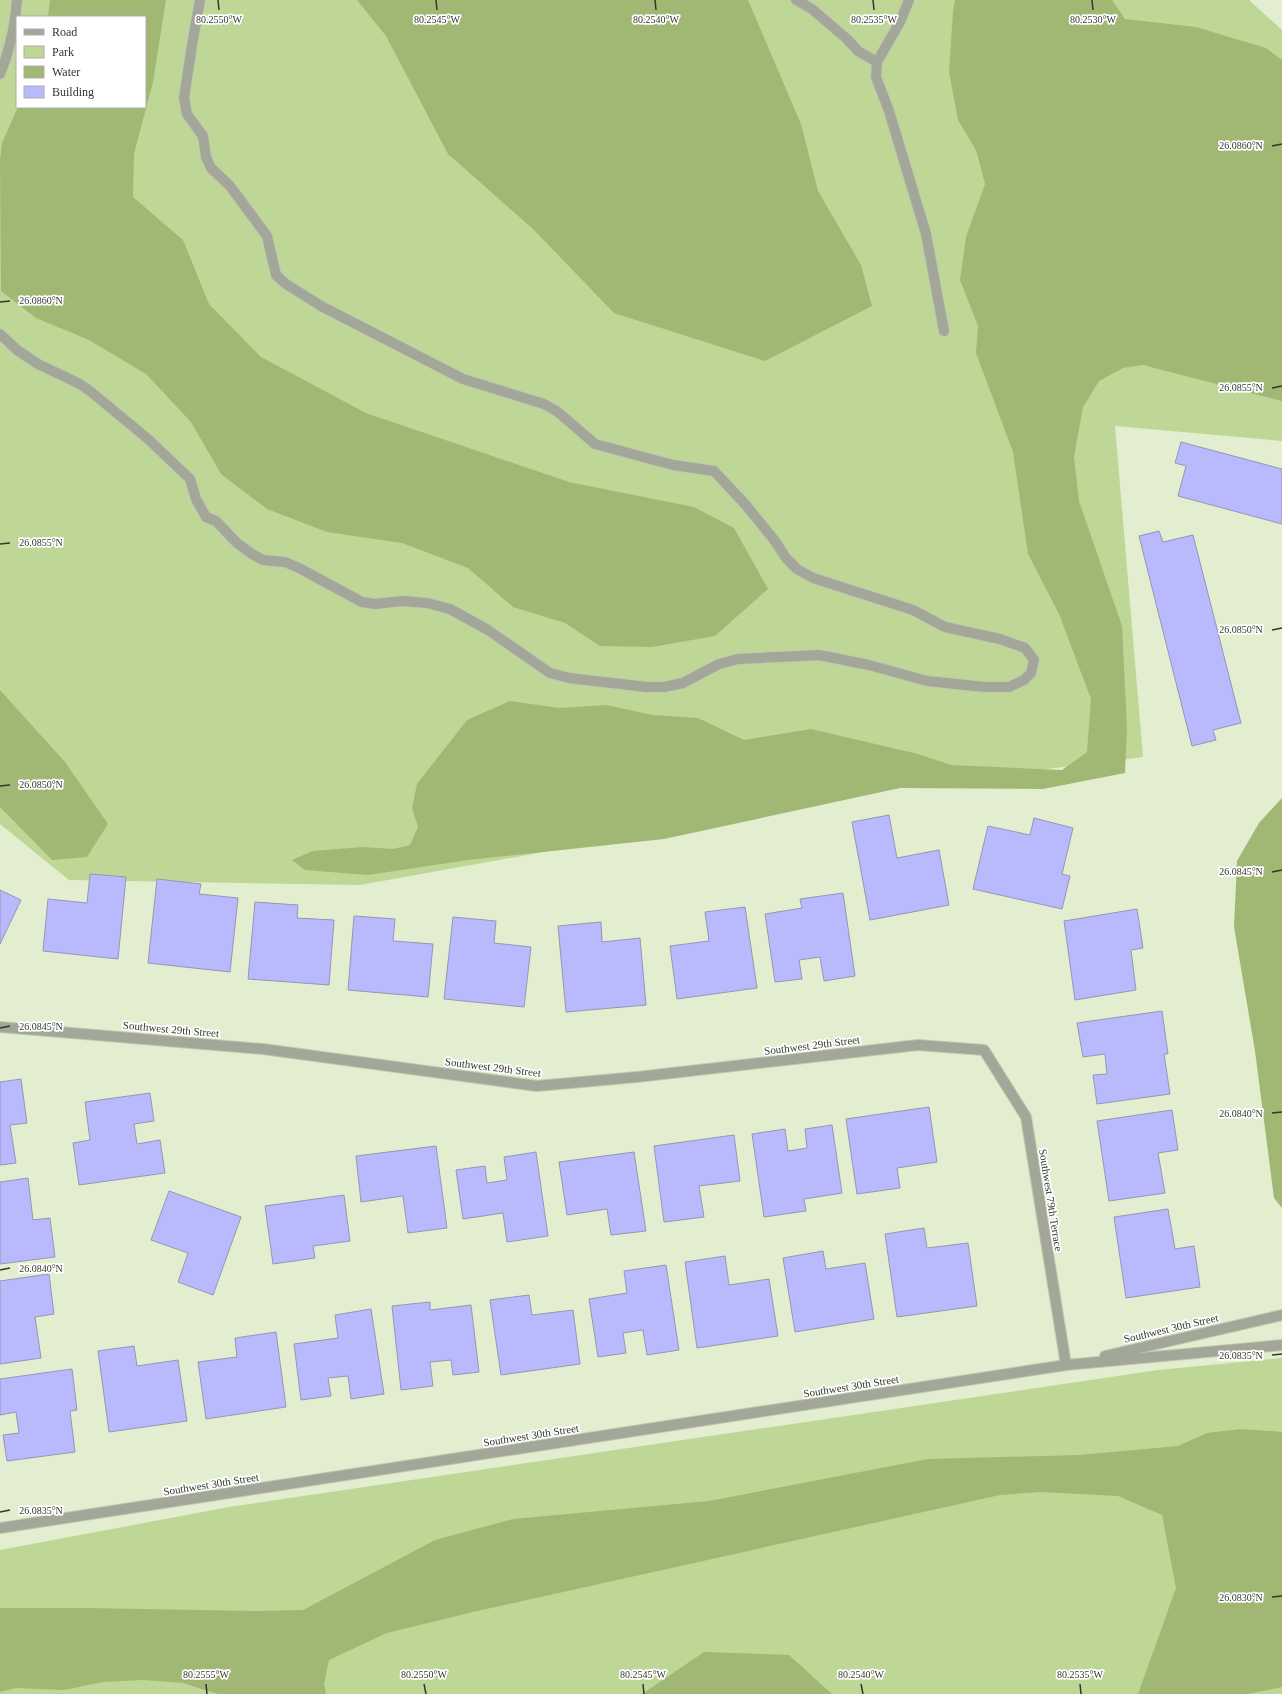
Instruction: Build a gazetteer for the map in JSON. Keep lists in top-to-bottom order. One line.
{"streets":{"street":["Southwest 29th Street","Southwest 79th Terrace","Southwest 30th Street"]},"crossings":[["Southwest 29th Street","Southwest 79th Terrace"],["Southwest 79th Terrace","Southwest 30th Street"]],"legend":["Road","Park","Water","Building"],"coordinates":["80.2550°W","80.2545°W","80.2540°W","80.2535°W","80.2530°W","26.0860°N","26.0855°N","26.0850°N","26.0845°N","26.0840°N","26.0835°N","26.0830°N","80.2555°W"]}
